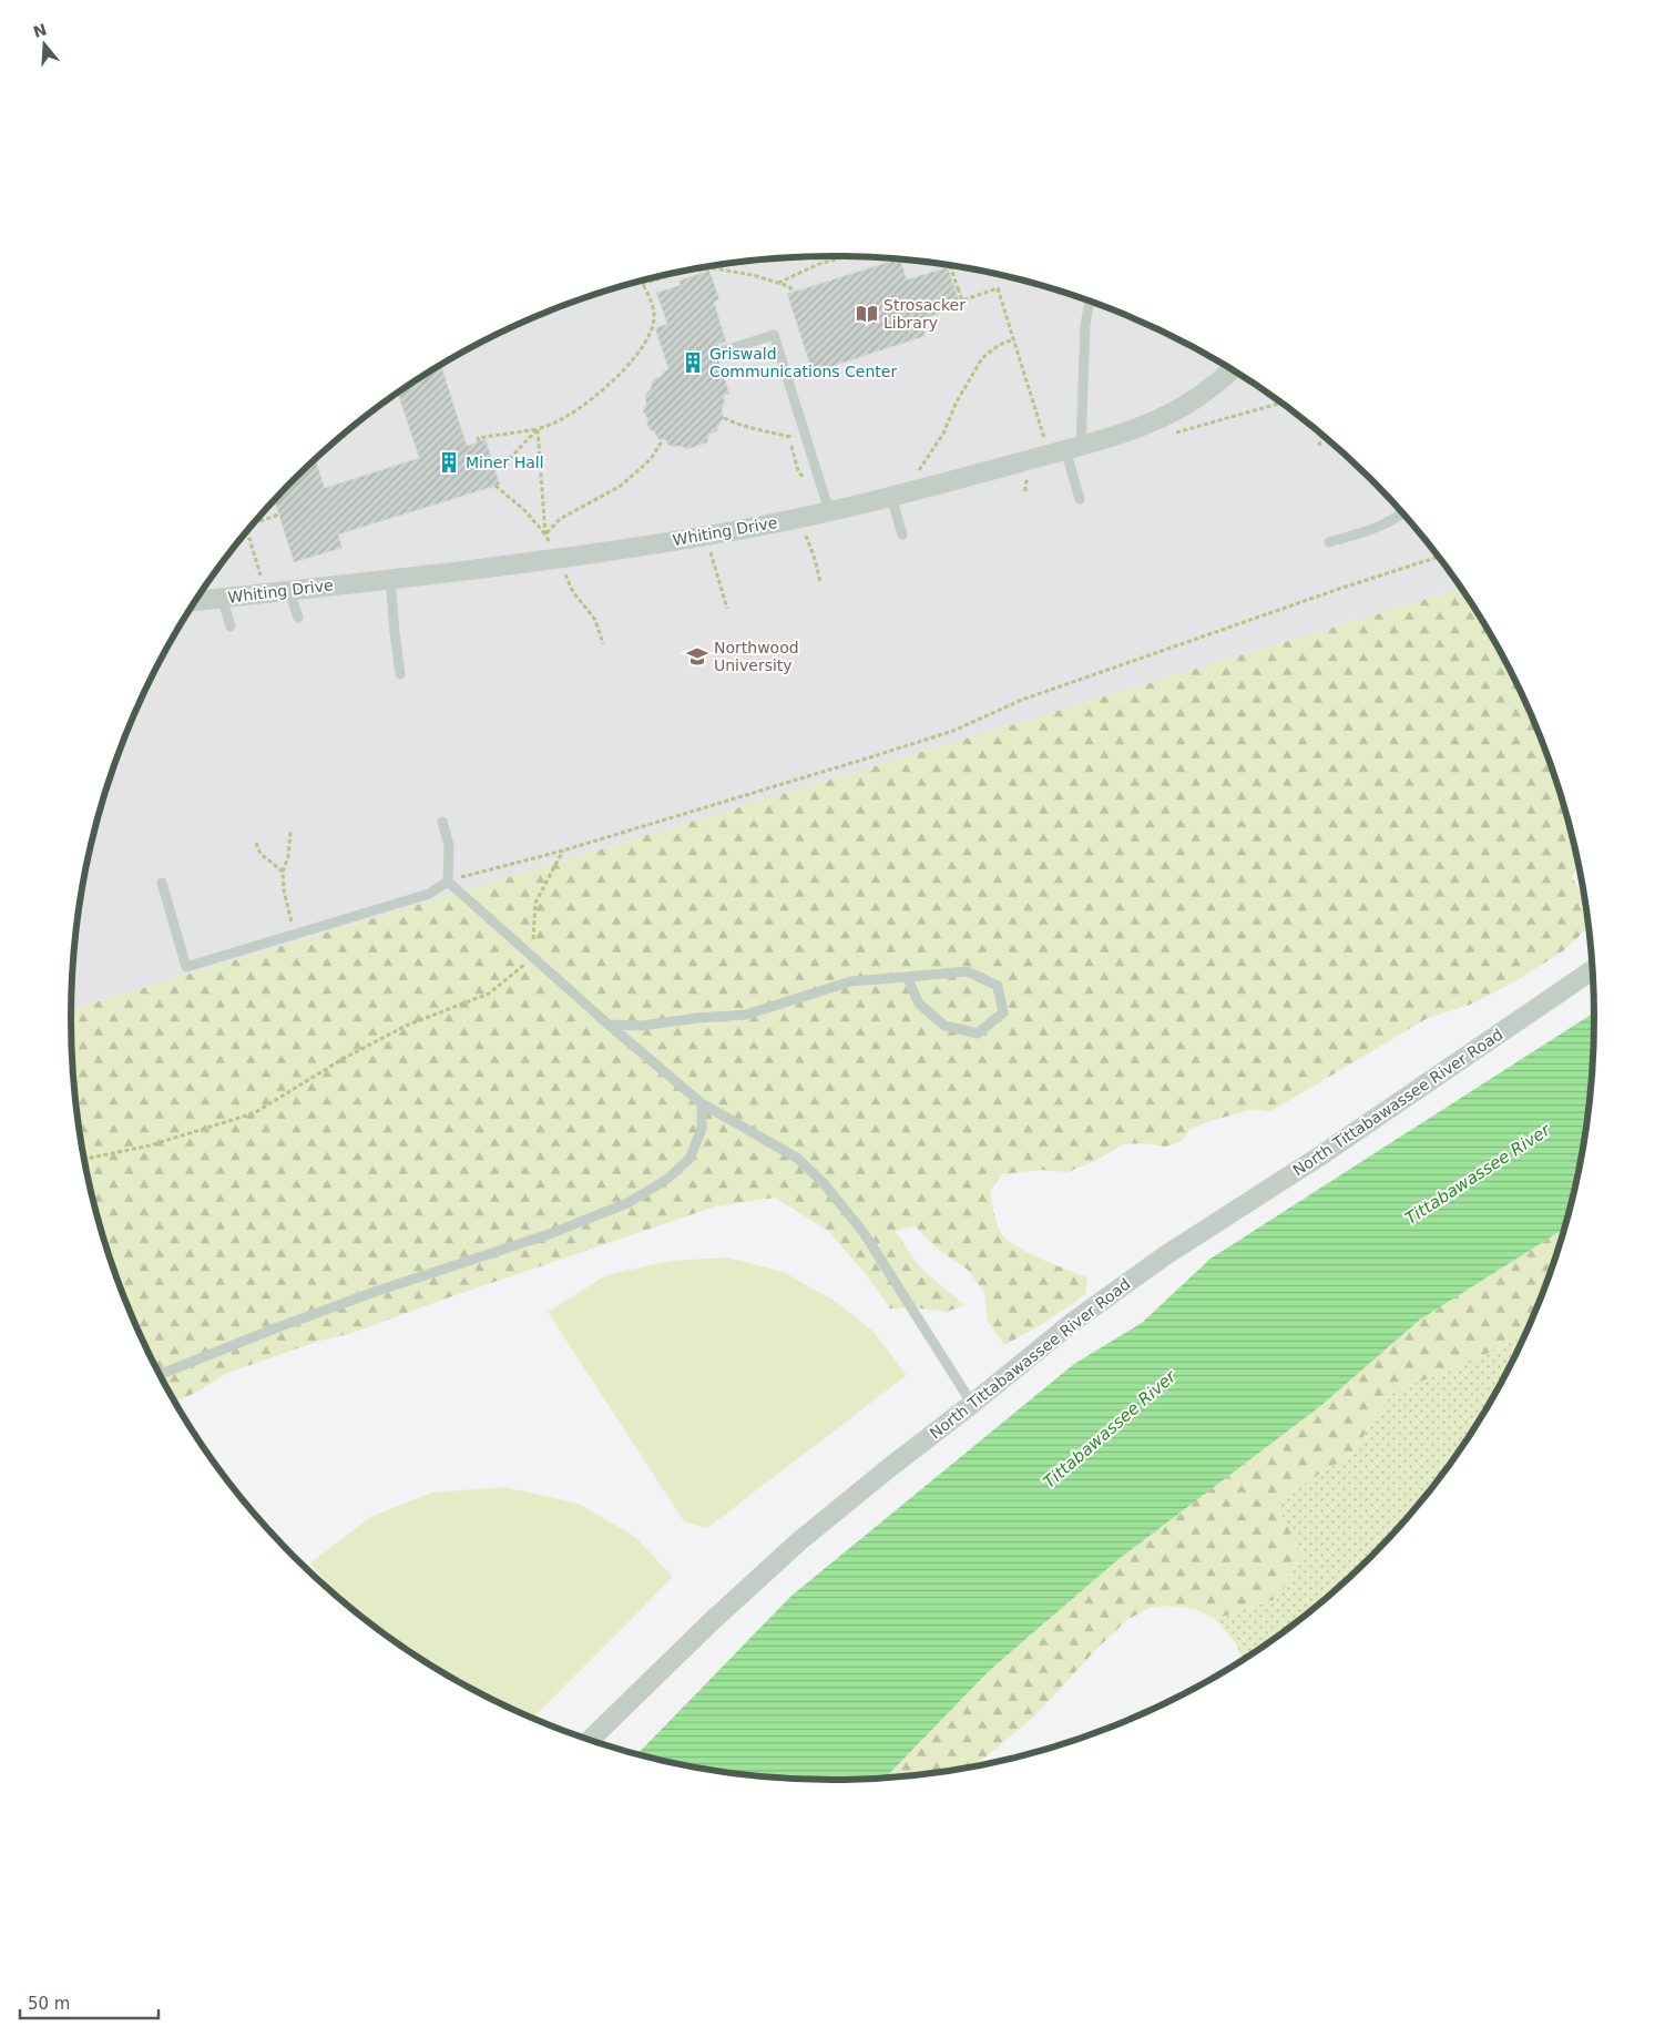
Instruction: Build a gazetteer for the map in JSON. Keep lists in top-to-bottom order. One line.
{"streets":{"street":["Whiting Drive","North Tittabawassee River Road"]},"water":["Tittabawassee River"],"places":{"library":["Strosacker Library"],"building":["Griswald Communications Center","Miner Hall"],"school or university":["Northwood University"]},"scale_bar":"50 m","north":"top"}
